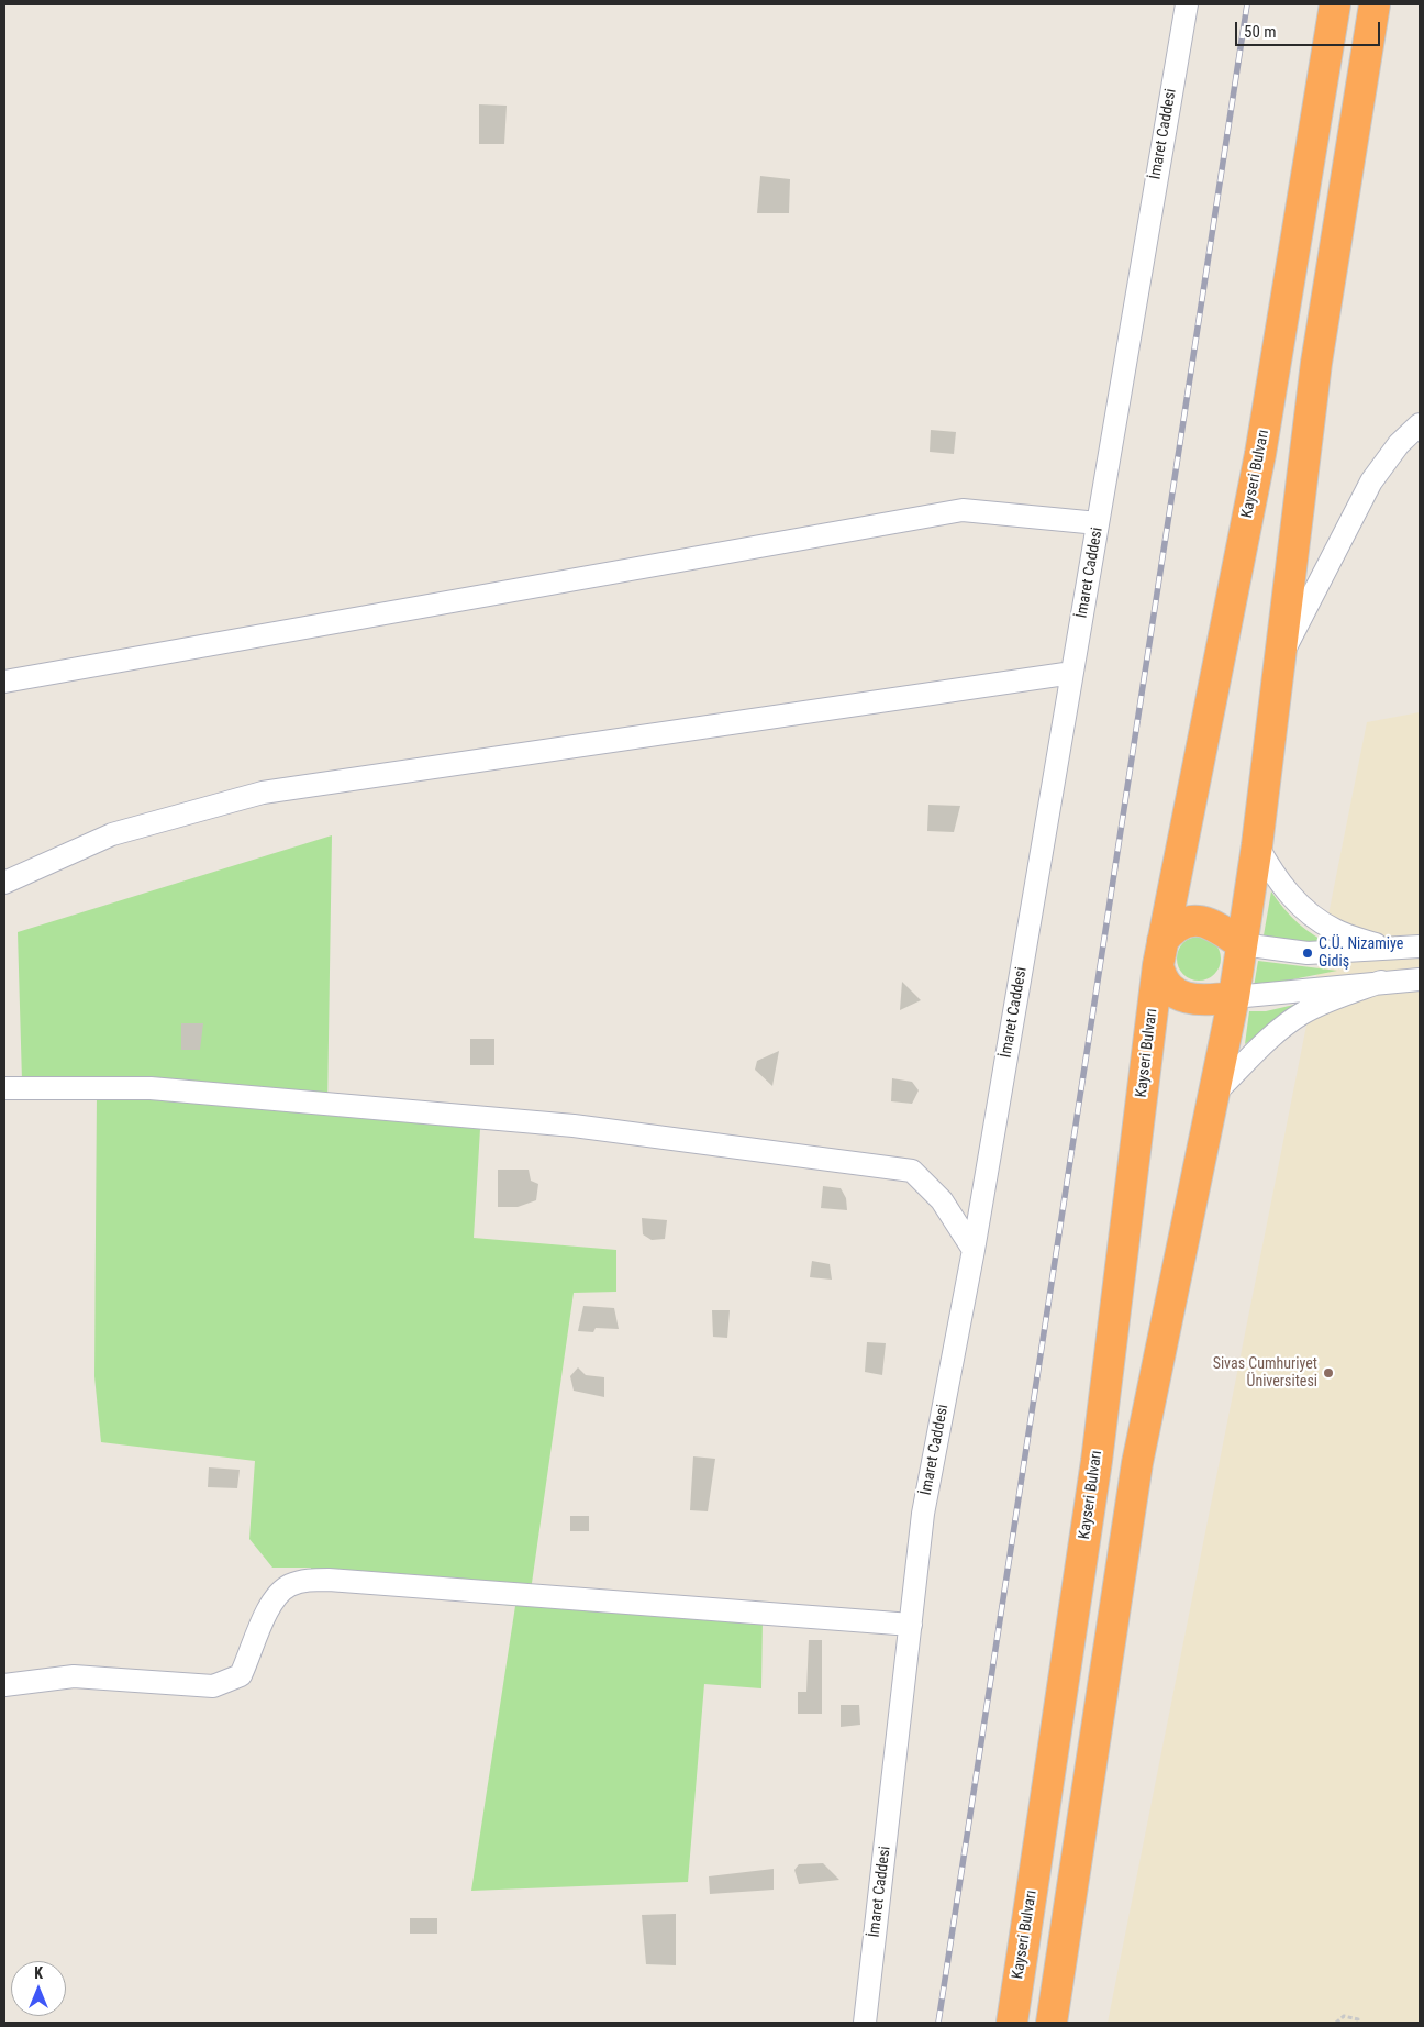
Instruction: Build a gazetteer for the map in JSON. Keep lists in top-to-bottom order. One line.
{"streets":{"highway":["Kayseri Bulvarı"],"street":["İmaret Caddesi"]},"places":["C.Ü. Nizamiye Gidiş","Sivas Cumhuriyet Üniversitesi"],"scale_bar":"50 m","north":"top"}
